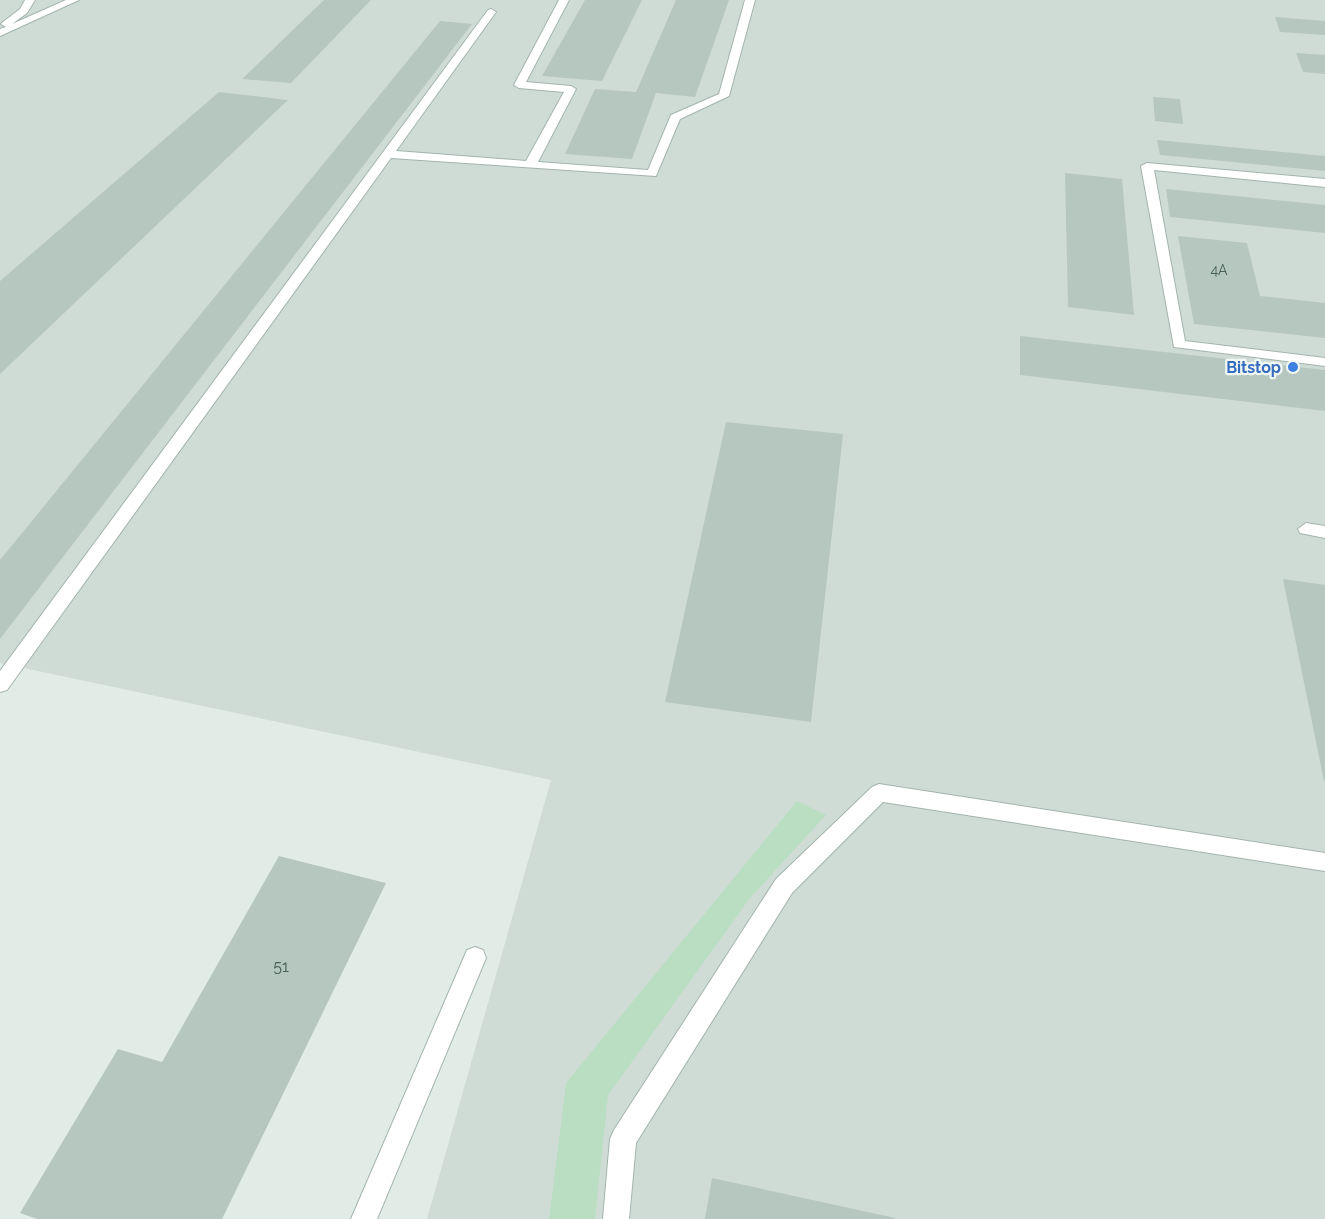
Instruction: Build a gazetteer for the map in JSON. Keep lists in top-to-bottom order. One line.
{"places":["Bitstop"],"house_numbers":["4А","51"]}
